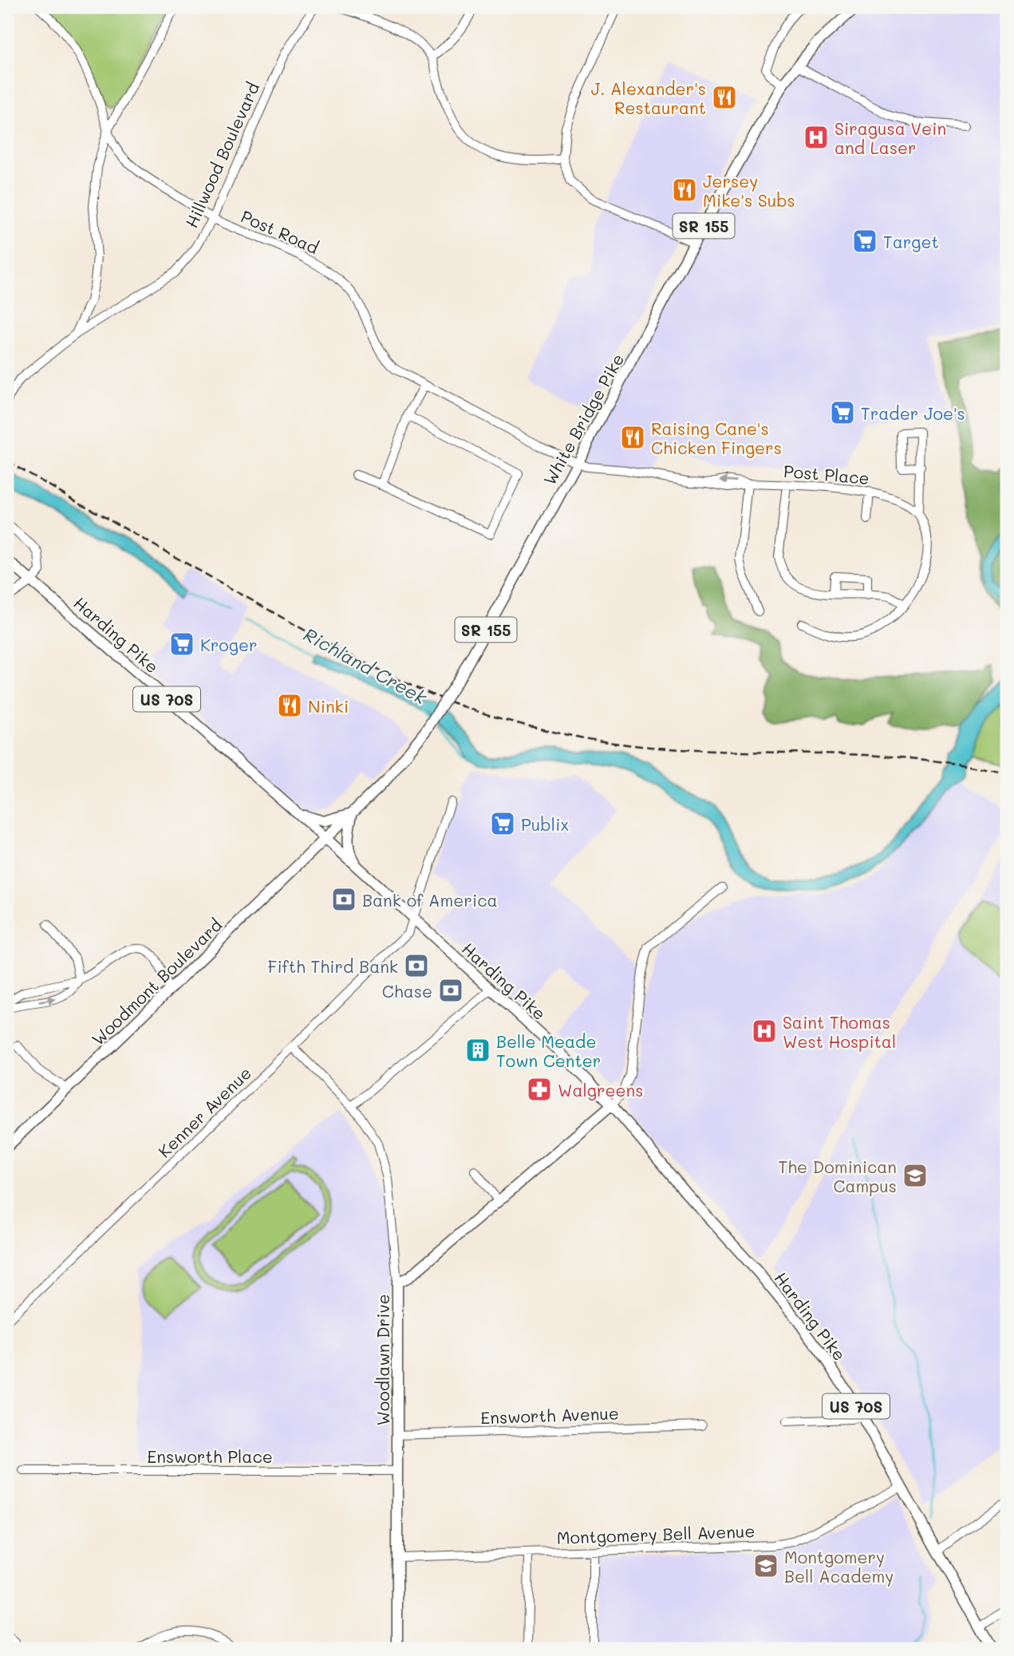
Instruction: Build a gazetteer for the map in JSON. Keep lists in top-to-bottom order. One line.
{"streets":{"main road":["SR 155","White Bridge Pike","Harding Pike","US 70S","Woodmont Boulevard","Woodlawn Drive"],"street":["Hillwood Boulevard","Post Road","Post Place","Kenner Avenue","Ensworth Avenue","Ensworth Place","Montgomery Bell Avenue"]},"crossings":[["Hillwood Boulevard","Post Road"],["Post Road","White Bridge Pike"],["Post Road","Post Place"],["White Bridge Pike","Post Place"],["White Bridge Pike","Harding Pike"],["White Bridge Pike","Woodmont Boulevard"],["Harding Pike","US 70S"],["Harding Pike","Woodmont Boulevard"],["Harding Pike","Kenner Avenue"],["Harding Pike","Woodlawn Drive"],["Harding Pike","Montgomery Bell Avenue"],["Woodlawn Drive","Ensworth Avenue"],["Woodlawn Drive","Ensworth Place"],["Woodlawn Drive","Montgomery Bell Avenue"]],"water":["Richland Creek"],"places":{"restaurant":["J. Alexander's Restaurant","Jersey Mike's Subs","Raising Cane's Chicken Fingers","Ninki"],"hospital":["Siragusa Vein and Laser","Saint Thomas West Hospital"],"supermarket":["Target","Trader Joe's","Kroger","Publix"],"bank":["Bank of America","Fifth Third Bank","Chase"],"building":["Belle Meade Town Center"],"pharmacy":["Walgreens"],"school or university":["The Dominican Campus","Montgomery Bell Academy"]}}
